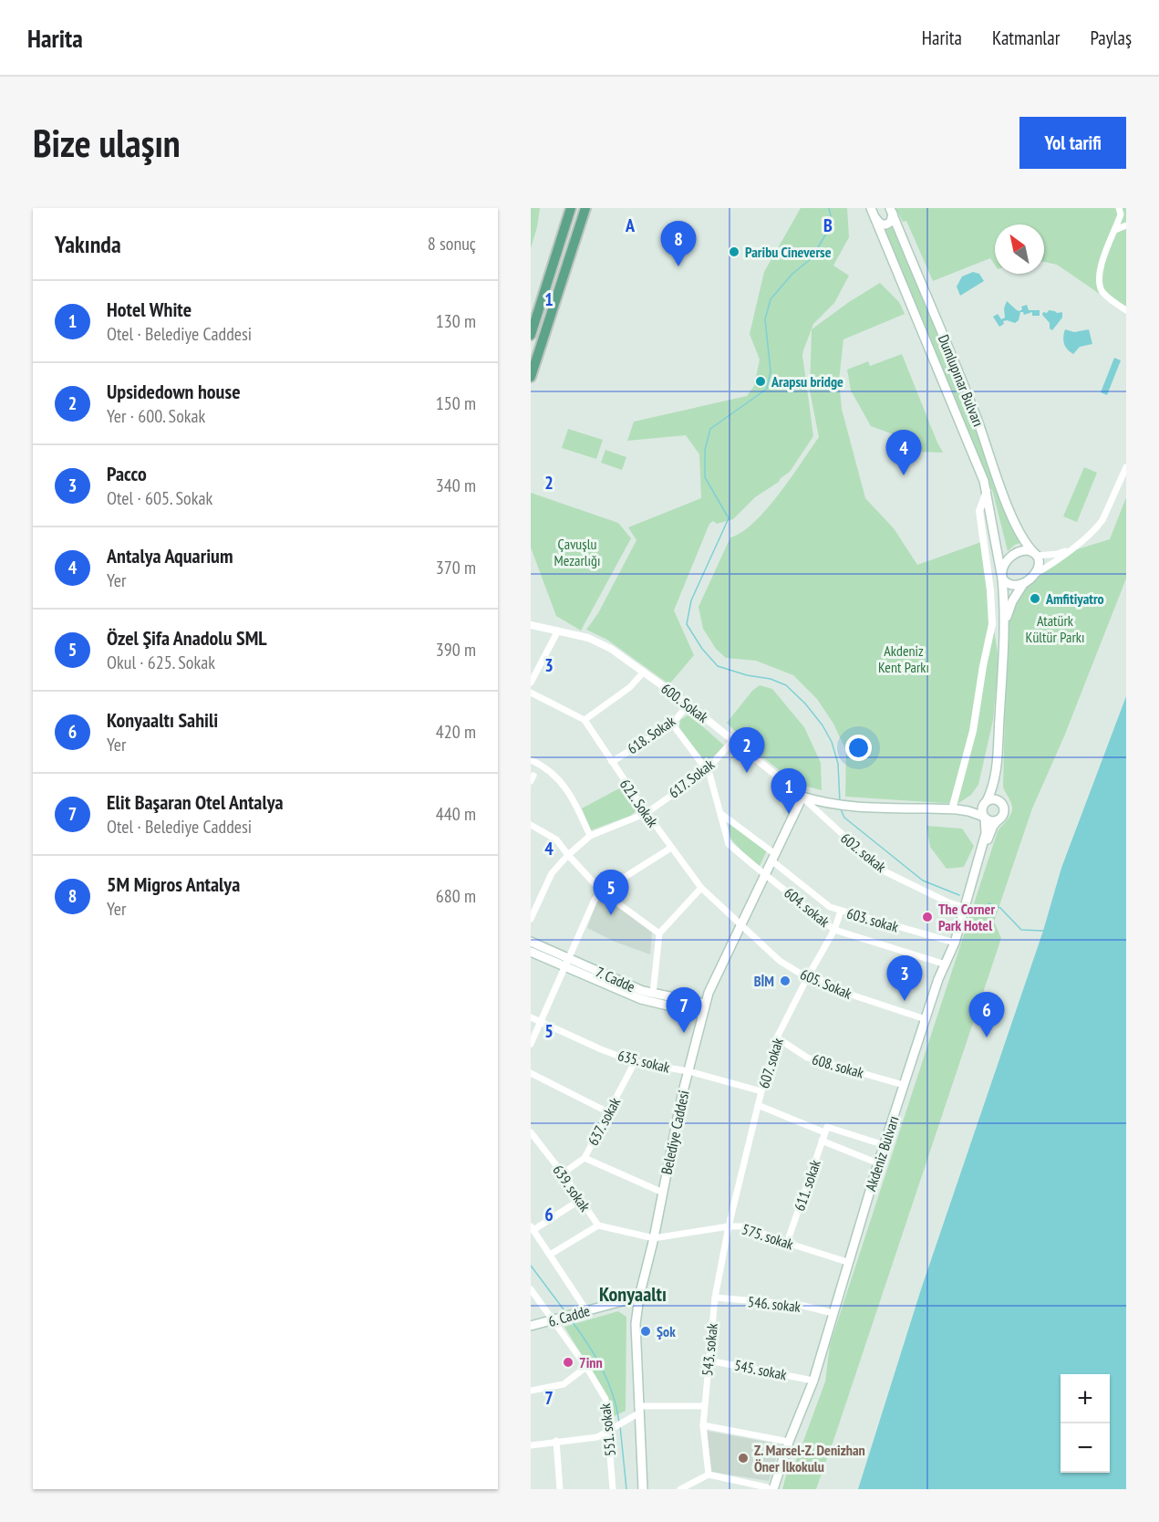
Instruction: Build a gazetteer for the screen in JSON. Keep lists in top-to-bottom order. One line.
{"streets":{"main road":["Dumlupınar Bulvarı","600. Sokak","7. Cadde","Belediye Caddesi","Akdeniz Bulvarı","6. Cadde"],"street":["618. Sokak","617. Sokak","621. Sokak","602. sokak","604. sokak","603. sokak","605. Sokak","635. sokak","607. sokak","608. sokak","637. sokak","611. sokak","639. sokak","575. sokak","546. sokak","543. sokak","545. sokak","551. sokak"]},"crossings":[["600. Sokak","618. Sokak"],["600. Sokak","617. Sokak"],["600. Sokak","602. sokak"],["600. Sokak","Belediye Caddesi"],["618. Sokak","621. Sokak"],["618. Sokak","604. sokak"],["617. Sokak","621. Sokak"],["617. Sokak","604. sokak"],["621. Sokak","605. Sokak"],["621. Sokak","Belediye Caddesi"],["602. sokak","Belediye Caddesi"],["602. sokak","Akdeniz Bulvarı"],["604. sokak","603. sokak"],["604. sokak","607. sokak"],["604. sokak","Belediye Caddesi"],["604. sokak","Akdeniz Bulvarı"],["603. sokak","607. sokak"],["603. sokak","Belediye Caddesi"],["603. sokak","Akdeniz Bulvarı"],["7. Cadde","Belediye Caddesi"],["605. Sokak","607. sokak"],["605. Sokak","Belediye Caddesi"],["605. Sokak","Akdeniz Bulvarı"],["635. sokak","607. sokak"],["635. sokak","637. sokak"],["635. sokak","Belediye Caddesi"],["607. sokak","608. sokak"],["607. sokak","575. sokak"],["607. sokak","543. sokak"],["608. sokak","Akdeniz Bulvarı"],["637. sokak","639. sokak"],["Belediye Caddesi","639. sokak"],["Belediye Caddesi","575. sokak"],["Belediye Caddesi","6. Cadde"],["Akdeniz Bulvarı","575. sokak"],["Akdeniz Bulvarı","546. sokak"],["Akdeniz Bulvarı","545. sokak"],["611. sokak","575. sokak"],["639. sokak","575. sokak"],["575. sokak","543. sokak"],["546. sokak","543. sokak"],["6. Cadde","551. sokak"],["543. sokak","545. sokak"]],"districts":["Konyaaltı"],"parks":["Çavuşlu Mezarlığı","Atatürk Kültür Parkı","Akdeniz Kent Parkı"],"places":["Paribu Cineverse","Arapsu bridge","Amfitiyatro","The Corner Park Hotel","BİM","Şok","7inn","Z. Marsel-Z. Denizhan Öner İlkokulu"],"north":"top left","page":{"header":"Harita","nav":["Harita","Katmanlar","Paylaş"],"buttons":"Yol tarifi","title":"Bize ulaşın","heading":["Yakında","8 sonuç"],"pins":["8","4","2","1","5","3","7","6"],"list":[{"mark":"1","name":"Hotel White","note":"Otel · Belediye Caddesi","value":"130 m"},{"mark":"2","name":"Upsidedown house","note":"Yer · 600. Sokak","value":"150 m"},{"mark":"3","name":"Pacco","note":"Otel · 605. Sokak","value":"340 m"},{"mark":"4","name":"Antalya Aquarium","note":"Yer","value":"370 m"},{"mark":"5","name":"Özel Şifa Anadolu SML","note":"Okul · 625. Sokak","value":"390 m"},{"mark":"6","name":"Konyaaltı Sahili","note":"Yer","value":"420 m"},{"mark":"7","name":"Elit Başaran Otel Antalya","note":"Otel · Belediye Caddesi","value":"440 m"},{"mark":"8","name":"5M Migros Antalya","note":"Yer","value":"680 m"}],"map_buttons":["+","−"]},"grid":{"columns":["A","B"],"rows":["1","2","3","4","5","6","7"]}}
